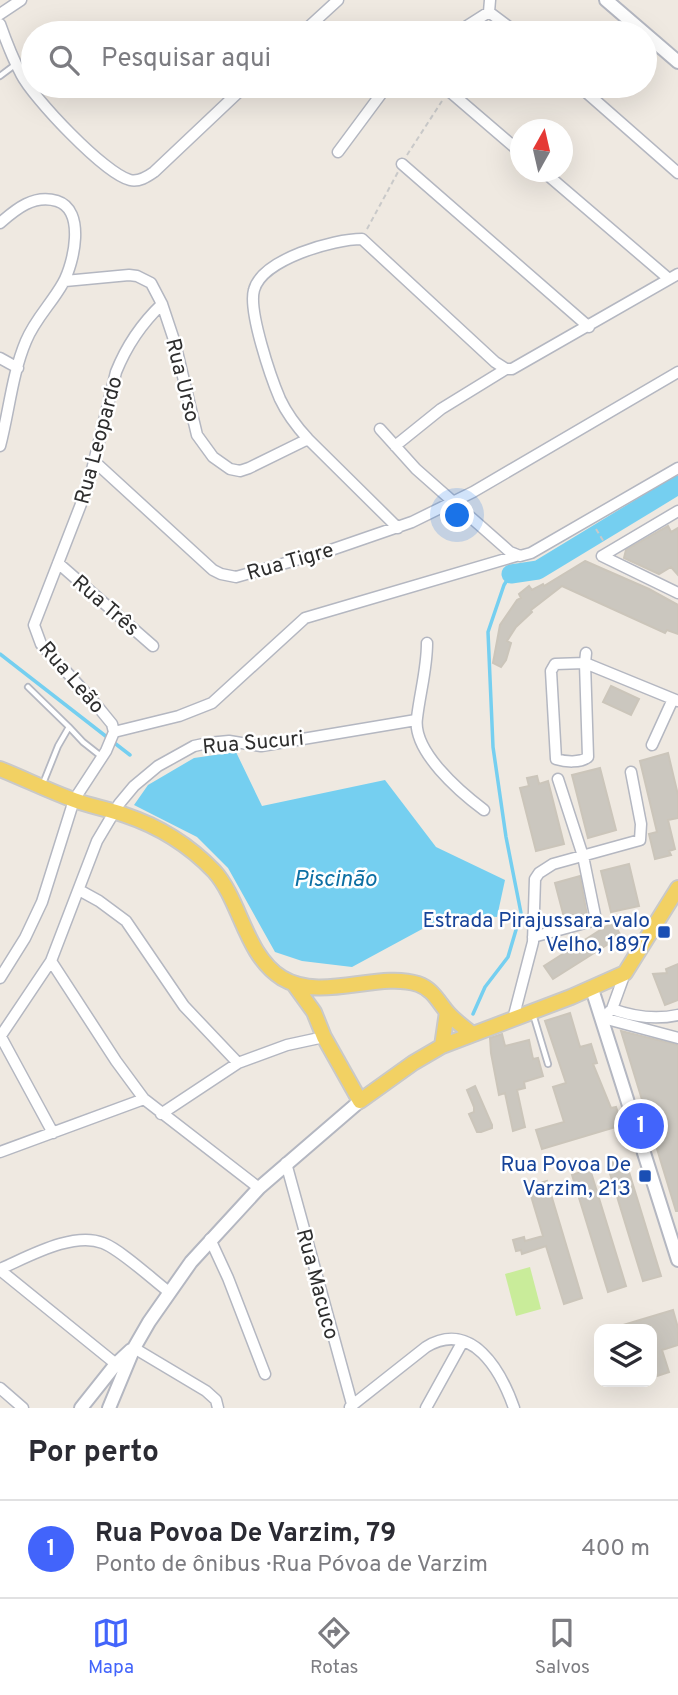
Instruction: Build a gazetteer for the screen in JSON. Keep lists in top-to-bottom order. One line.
{"streets":{"street":["Rua Urso","Rua Leopardo","Rua Tigre","Rua Três","Rua Leão","Rua Sucuri","Rua Macuco"]},"crossings":[["Rua Urso","Rua Leopardo"],["Rua Leopardo","Rua Tigre"],["Rua Leopardo","Rua Três"],["Rua Leopardo","Rua Leão"]],"water":["Piscinão"],"places":{"transit":["Estrada Pirajussara-valo Velho, 1897","Rua Povoa De Varzim, 213"]},"north":"top","page":{"search":"Pesquisar aqui","pins":"1","heading":"Por perto","list":[{"mark":"1","name":"Rua Povoa De Varzim, 79","note":"Ponto de ônibus · Rua Póvoa de Varzim","value":"400 m"}],"nav":["Mapa","Rotas","Salvos"]}}
